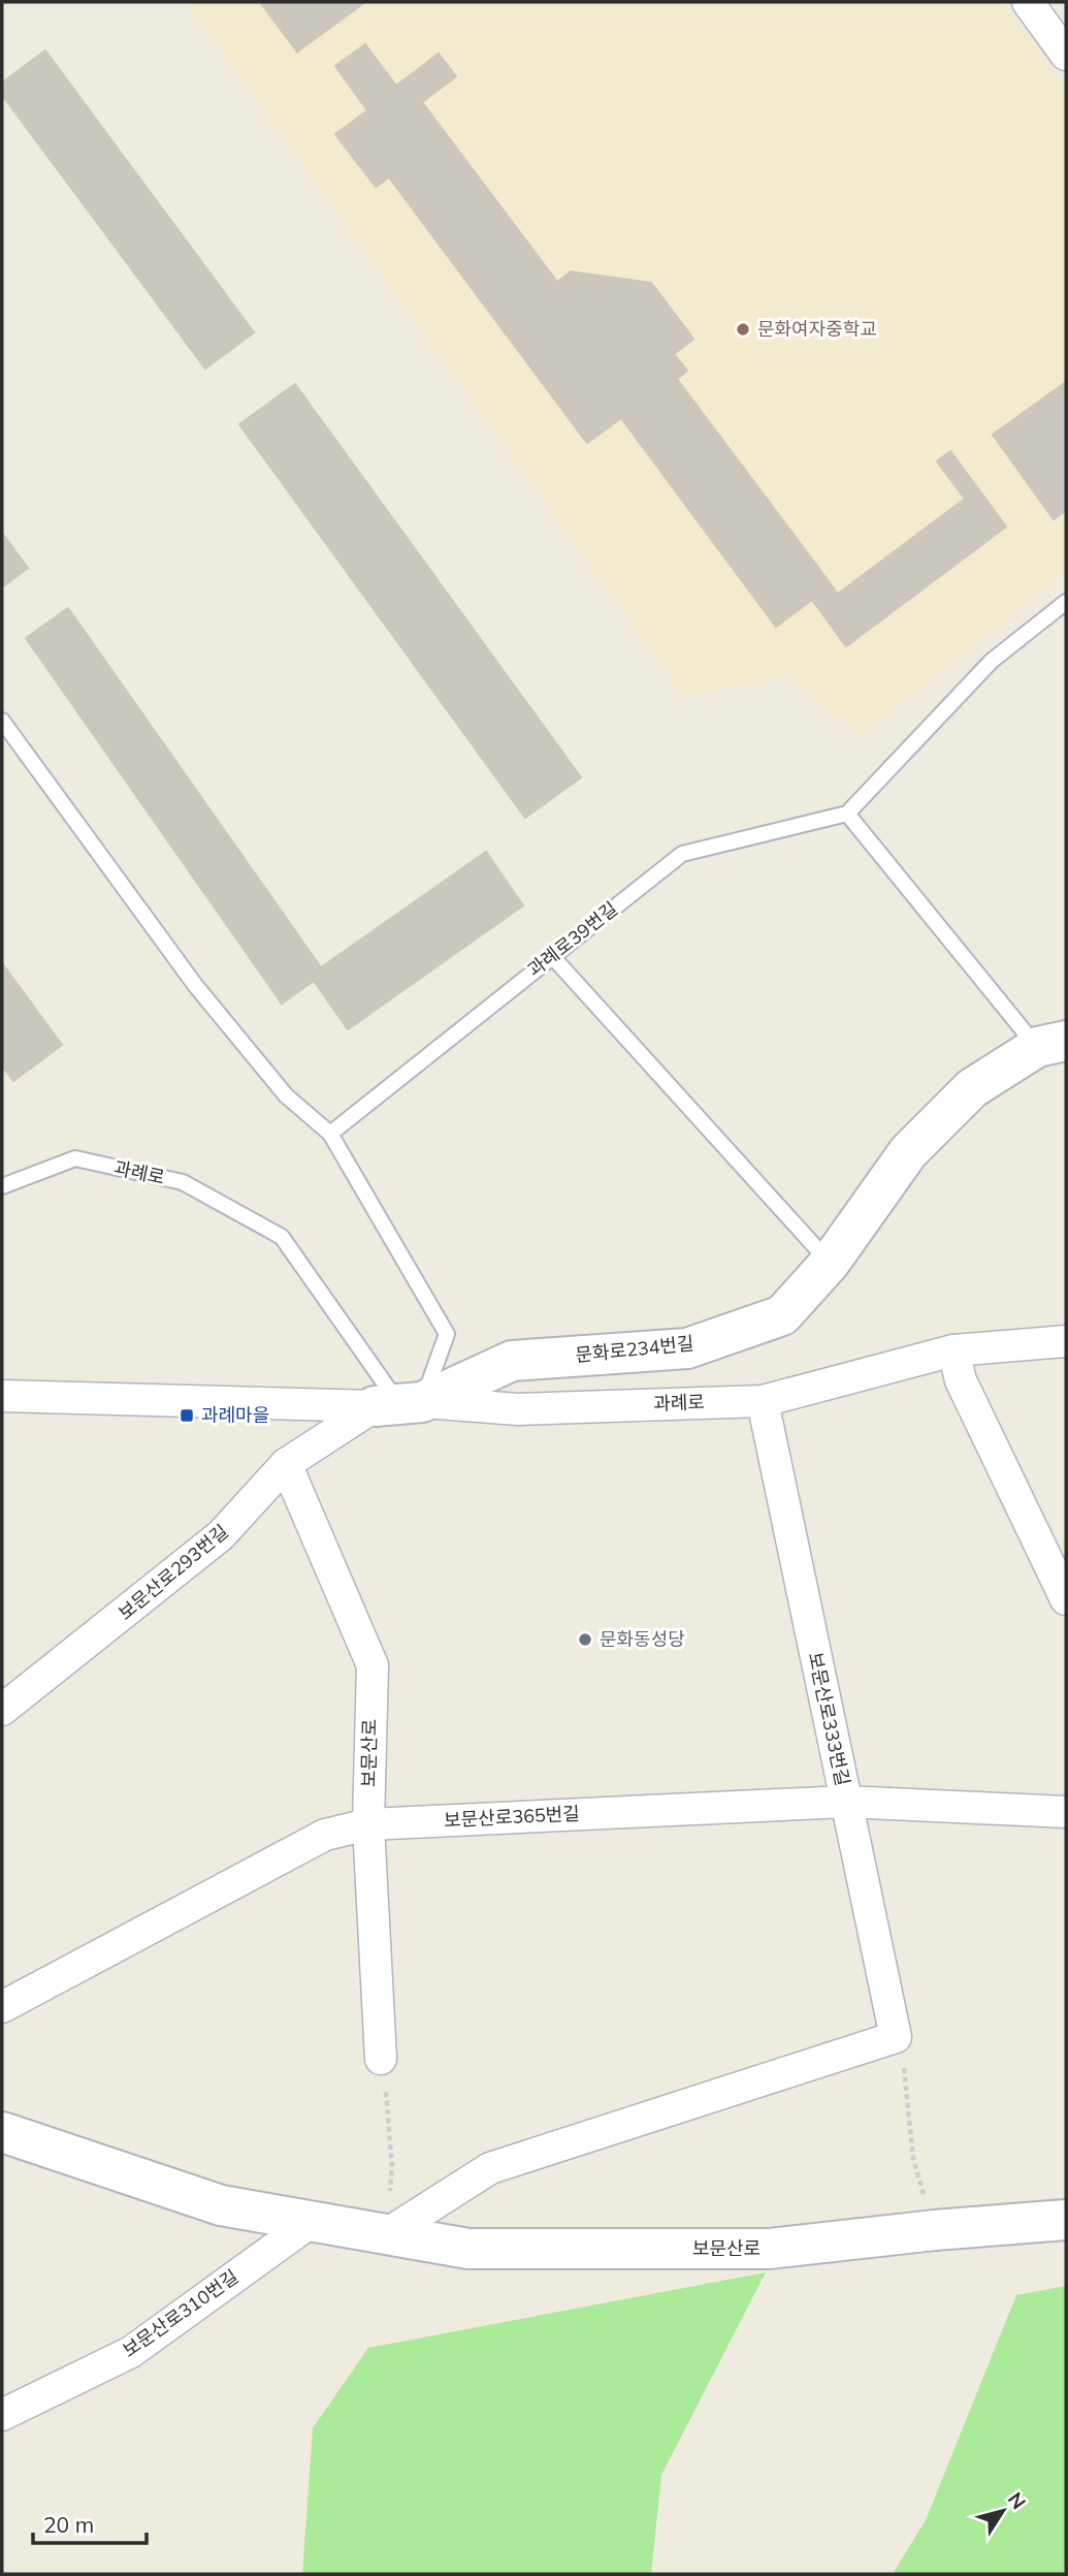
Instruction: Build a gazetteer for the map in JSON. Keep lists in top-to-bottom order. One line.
{"streets":{"main road":["문화로234번길","보문산로"],"street":["과례로","보문산로293번길","보문산로333번길","보문산로365번길","보문산로310번길"],"lane":["과례로39번길"]},"crossings":[["과례로39번길","문화로234번길"],["과례로","문화로234번길"],["과례로","보문산로293번길"],["과례로","보문산로333번길"],["문화로234번길","보문산로293번길"],["보문산로293번길","보문산로"],["보문산로333번길","보문산로365번길"],["보문산로","보문산로365번길"],["보문산로","보문산로310번길"]],"places":{"other":["문화여자중학교","문화동성당"],"transit":["과례마을"]},"scale_bar":"20 m","north":"top right"}
